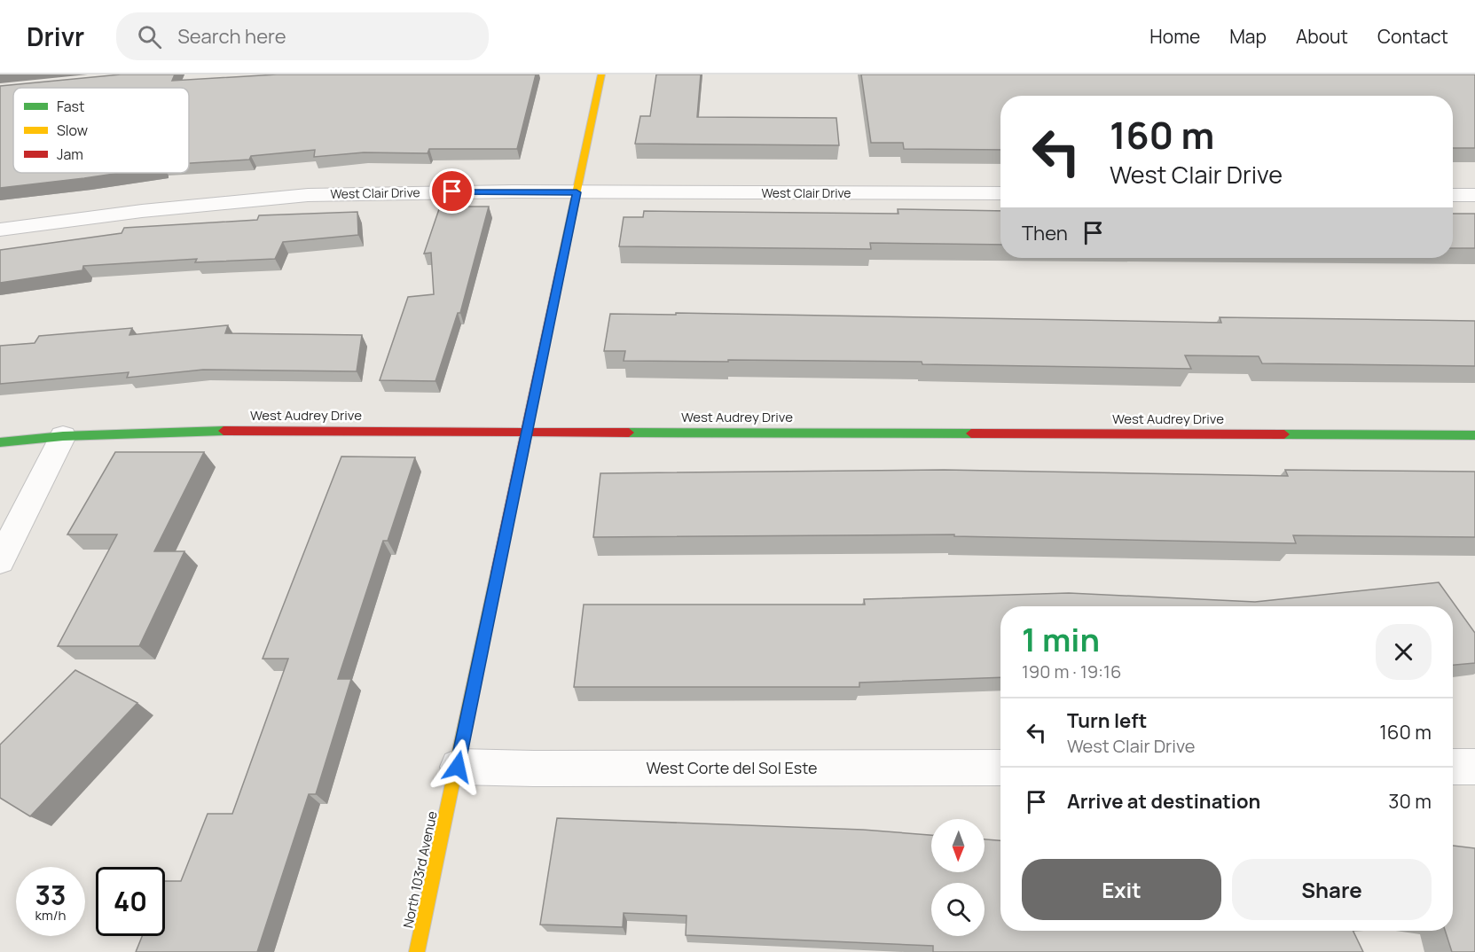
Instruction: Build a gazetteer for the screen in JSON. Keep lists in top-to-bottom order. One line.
{"streets":{"street":["West Clair Drive","West Audrey Drive","West Corte del Sol Este","North 103rd Avenue"]},"crossings":[["West Clair Drive","North 103rd Avenue"],["West Audrey Drive","North 103rd Avenue"],["West Corte del Sol Este","North 103rd Avenue"]],"legend":["Fast","Slow","Jam"],"north":"bottom","page":{"header":"Drivr","search":"Search here","nav":["Home","Map","About","Contact"],"turn":["160 m","West Clair Drive"],"then":"Then","heading":["1 min","190 m · 19:16"],"list":[{"name":"Turn left","note":"West Clair Drive","value":"160 m"},{"name":"Arrive at destination","value":"30 m"}],"buttons":["Exit","Share"],"speed":"33 km/h","limit":"40"}}
